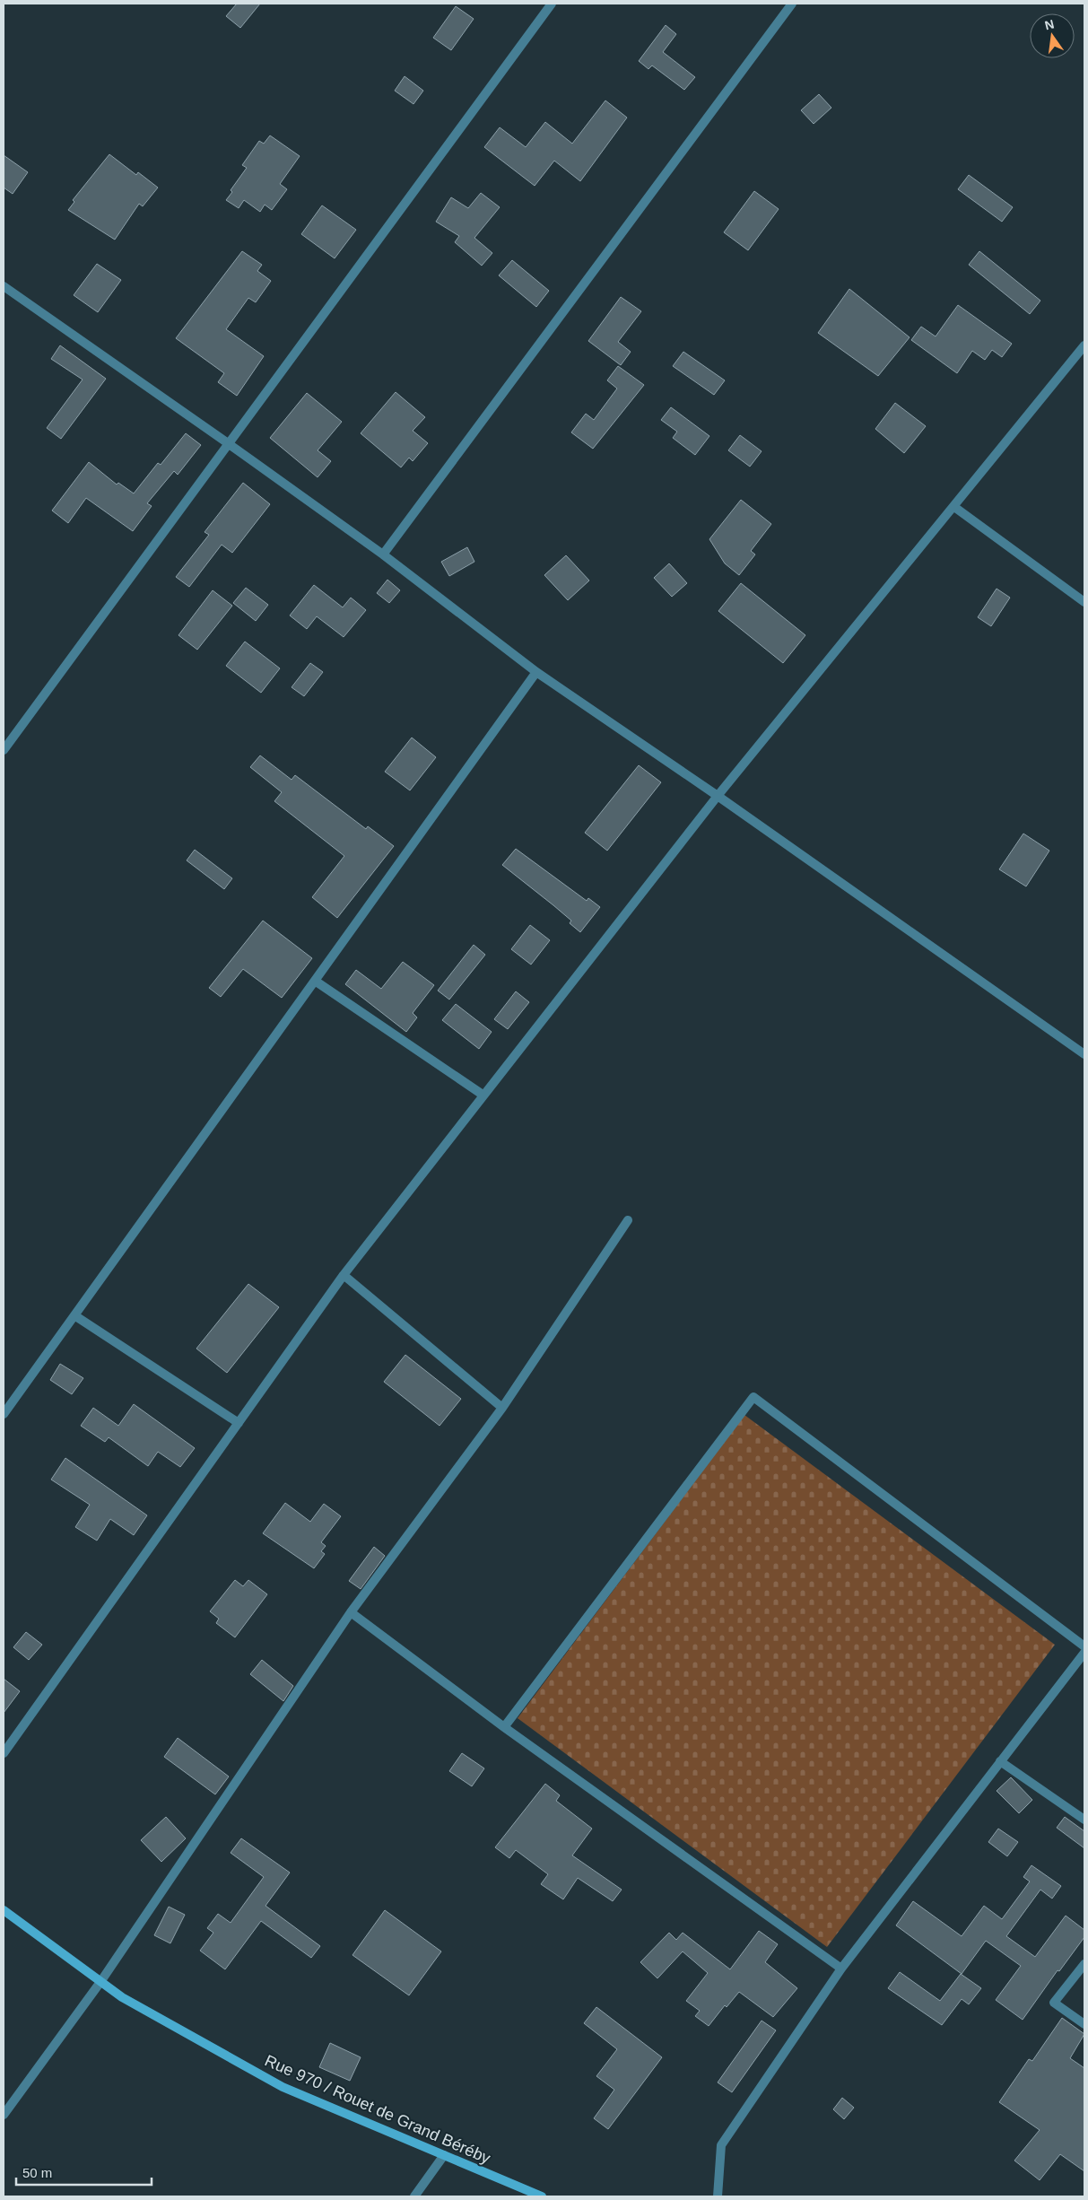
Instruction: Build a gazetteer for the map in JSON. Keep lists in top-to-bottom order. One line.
{"streets":{"main road":["Rue 970 / Rouet de Grand Béréby"]},"scale_bar":"50 m","north":"top"}
